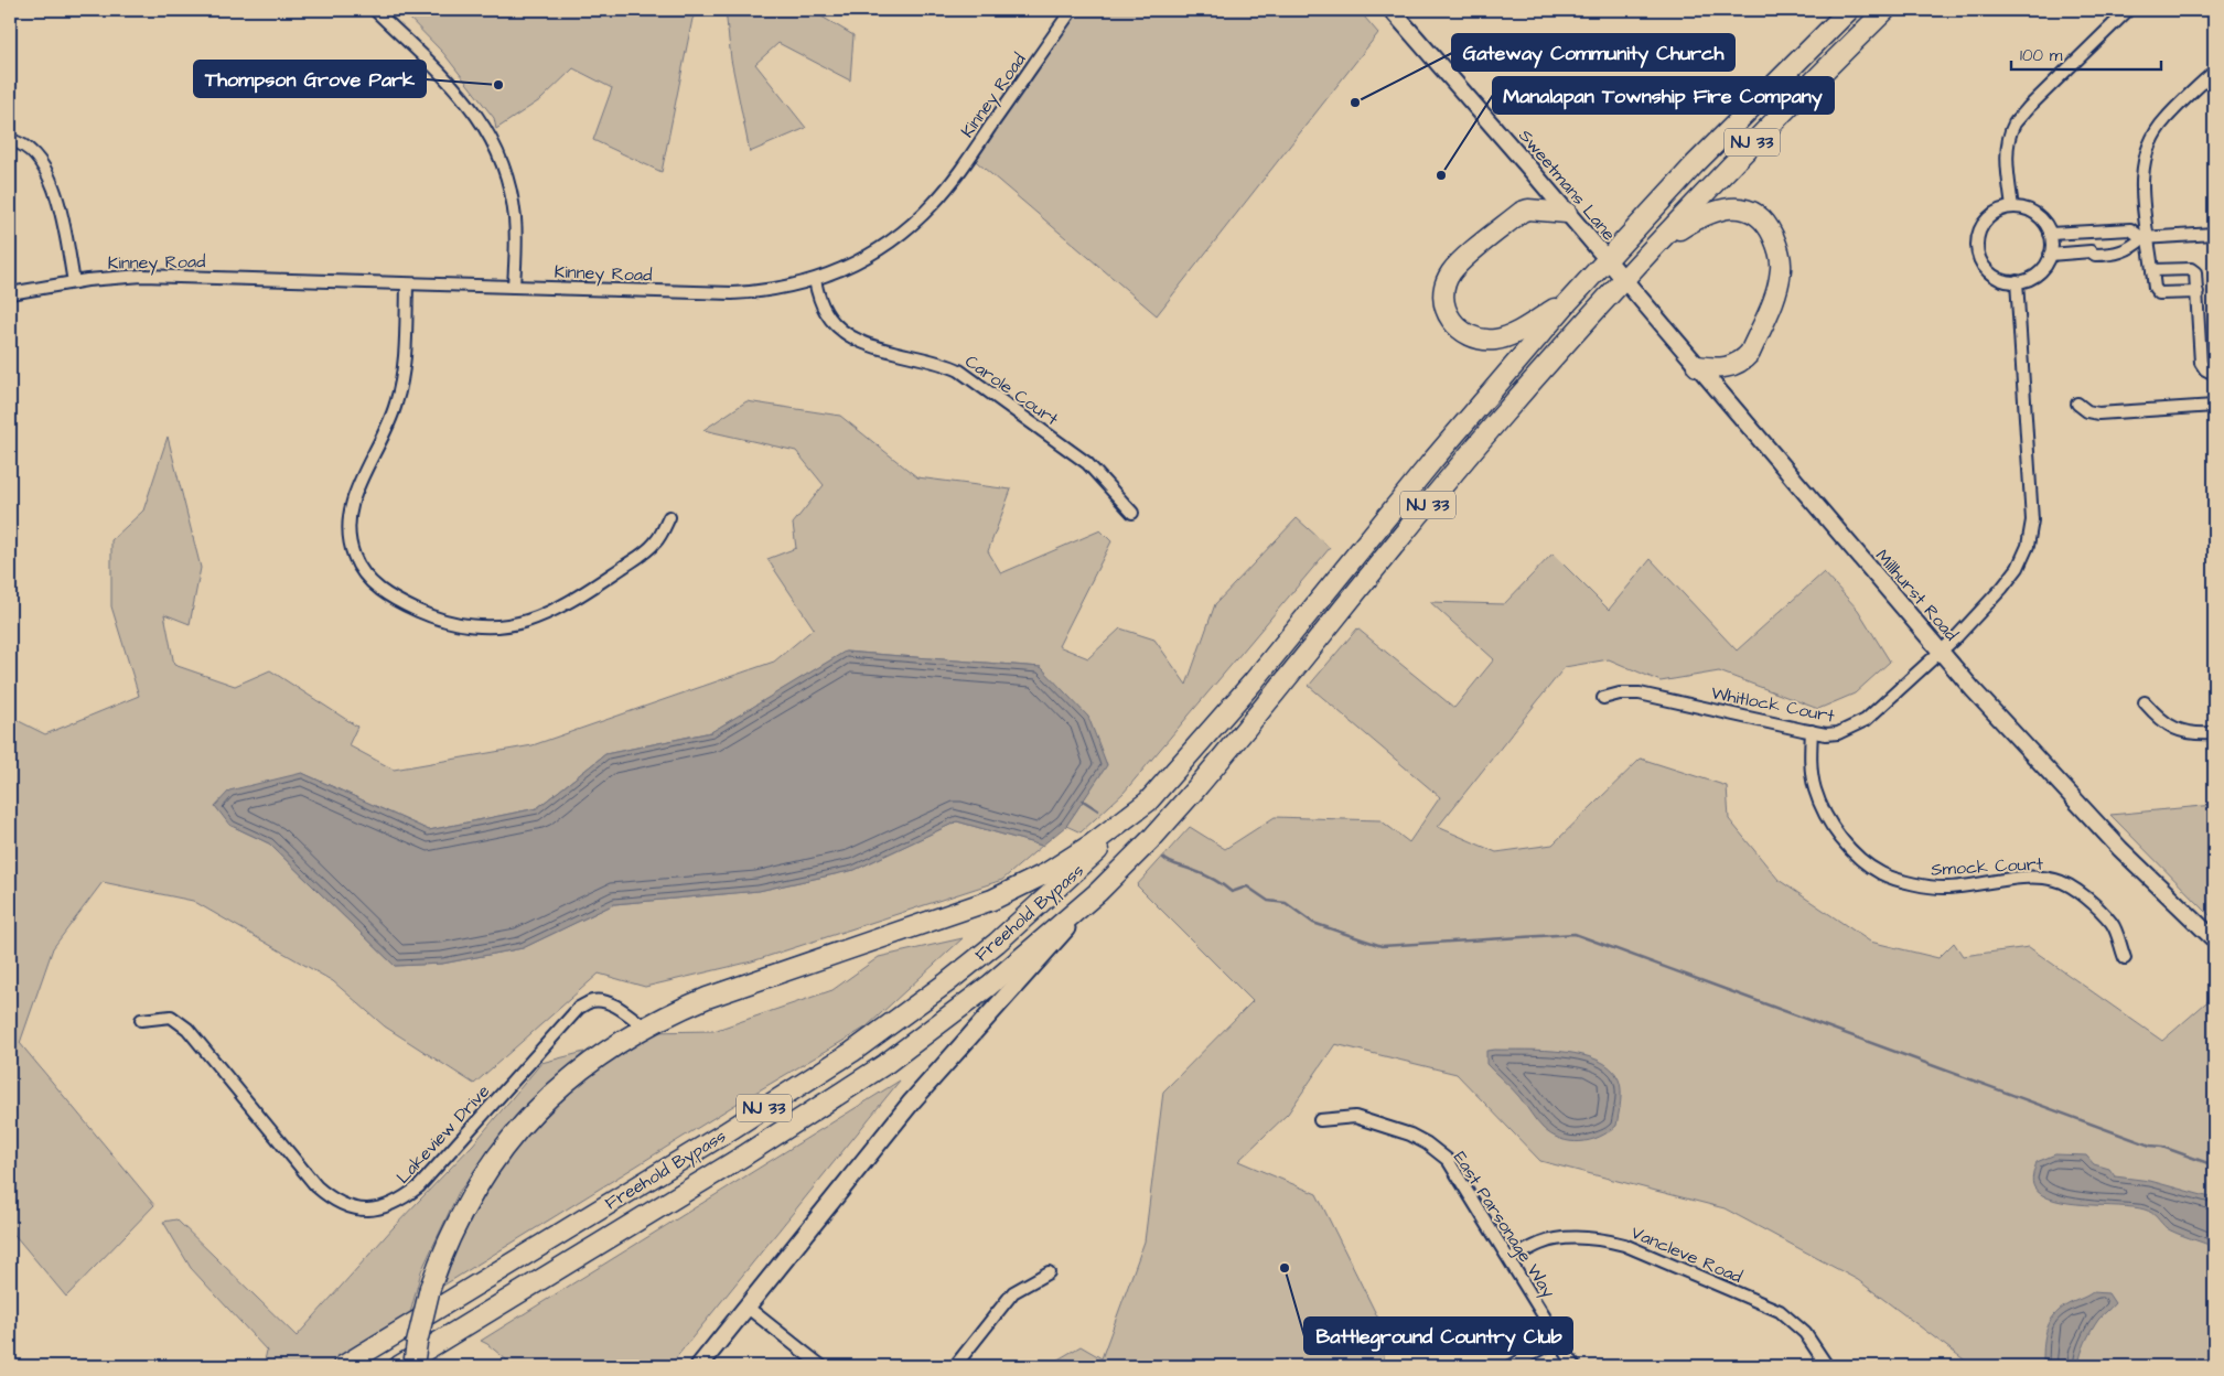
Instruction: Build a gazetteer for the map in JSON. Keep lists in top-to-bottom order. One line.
{"streets":{"highway":["NJ 33","Freehold Bypass"],"street":["Kinney Road","Sweetmans Lane","Carole Court","Millhurst Road","Whitlock Court","Smock Court","Lakeview Drive","East Parsonage Way","Vancleve Road"]},"crossings":[["Kinney Road","Carole Court"],["NJ 33","Sweetmans Lane"],["NJ 33","Millhurst Road"],["NJ 33","Freehold Bypass"],["Sweetmans Lane","Millhurst Road"],["Millhurst Road","Whitlock Court"],["Whitlock Court","Smock Court"],["East Parsonage Way","Vancleve Road"]],"places":["Thompson Grove Park","Gateway Community Church","Manalapan Township Fire Company","Battleground Country Club"],"scale_bar":"100 m"}
